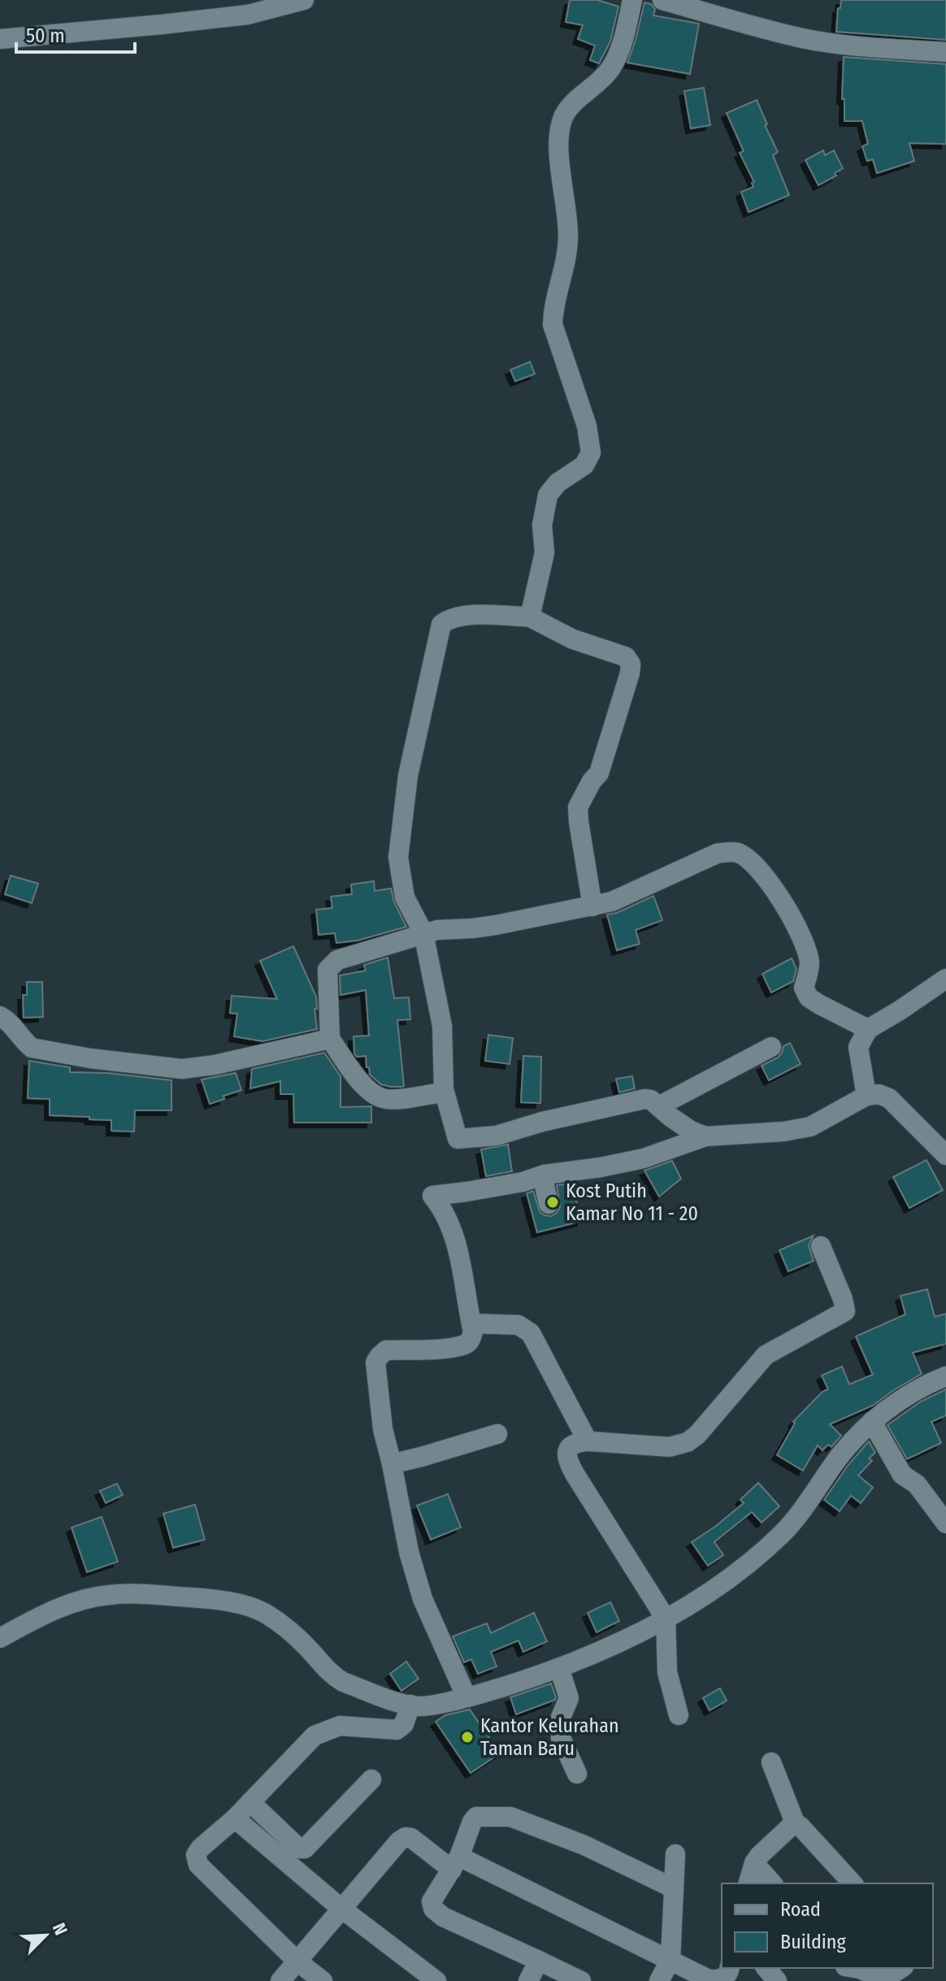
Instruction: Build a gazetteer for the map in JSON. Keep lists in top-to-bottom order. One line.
{"places":["Kost Putih Kamar No 11 - 20","Kantor Kelurahan Taman Baru"],"legend":["Road","Building"],"scale_bar":"50 m","north":"top right"}
